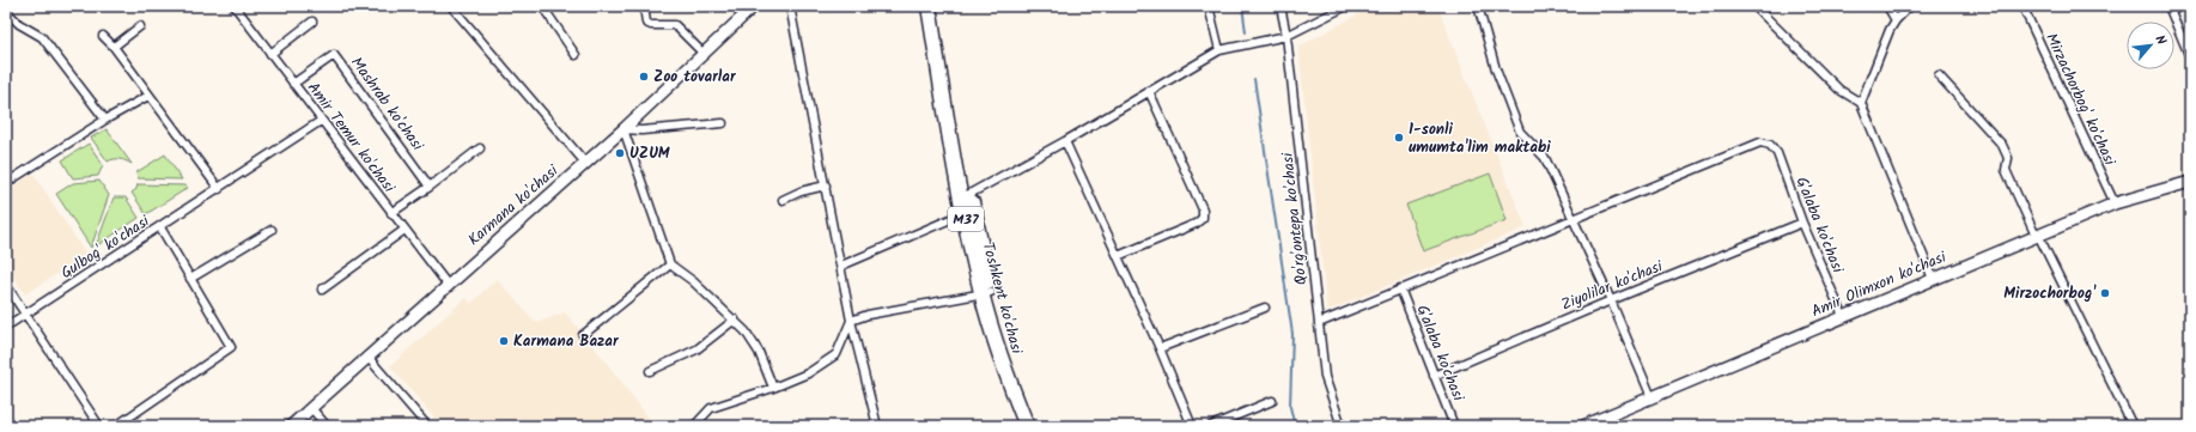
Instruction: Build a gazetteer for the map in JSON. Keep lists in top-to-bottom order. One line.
{"streets":{"highway":["M37","Toshkent ko'chasi"],"street":["Mirzachorbog' ko'chasi","Mashrab ko'chasi","Amir Temur ko'chasi","Karmana ko'chasi","Qo'rg'ontepa ko'chasi","G'alaba ko'chasi","Gulbog' ko'chasi","Amir Olimxon ko'chasi","Ziyolilar ko'chasi"]},"crossings":[["Mirzachorbog' ko'chasi","Amir Olimxon ko'chasi"],["Mashrab ko'chasi","Amir Temur ko'chasi"],["Amir Temur ko'chasi","Karmana ko'chasi"],["Amir Temur ko'chasi","Gulbog' ko'chasi"],["G'alaba ko'chasi","Amir Olimxon ko'chasi"],["G'alaba ko'chasi","Ziyolilar ko'chasi"]],"places":["Zoo tovarlar","1-sonli umumta'lim maktabi","UZUM","Mirzochorbog'","Karmana Bazar"],"north":"top right"}
